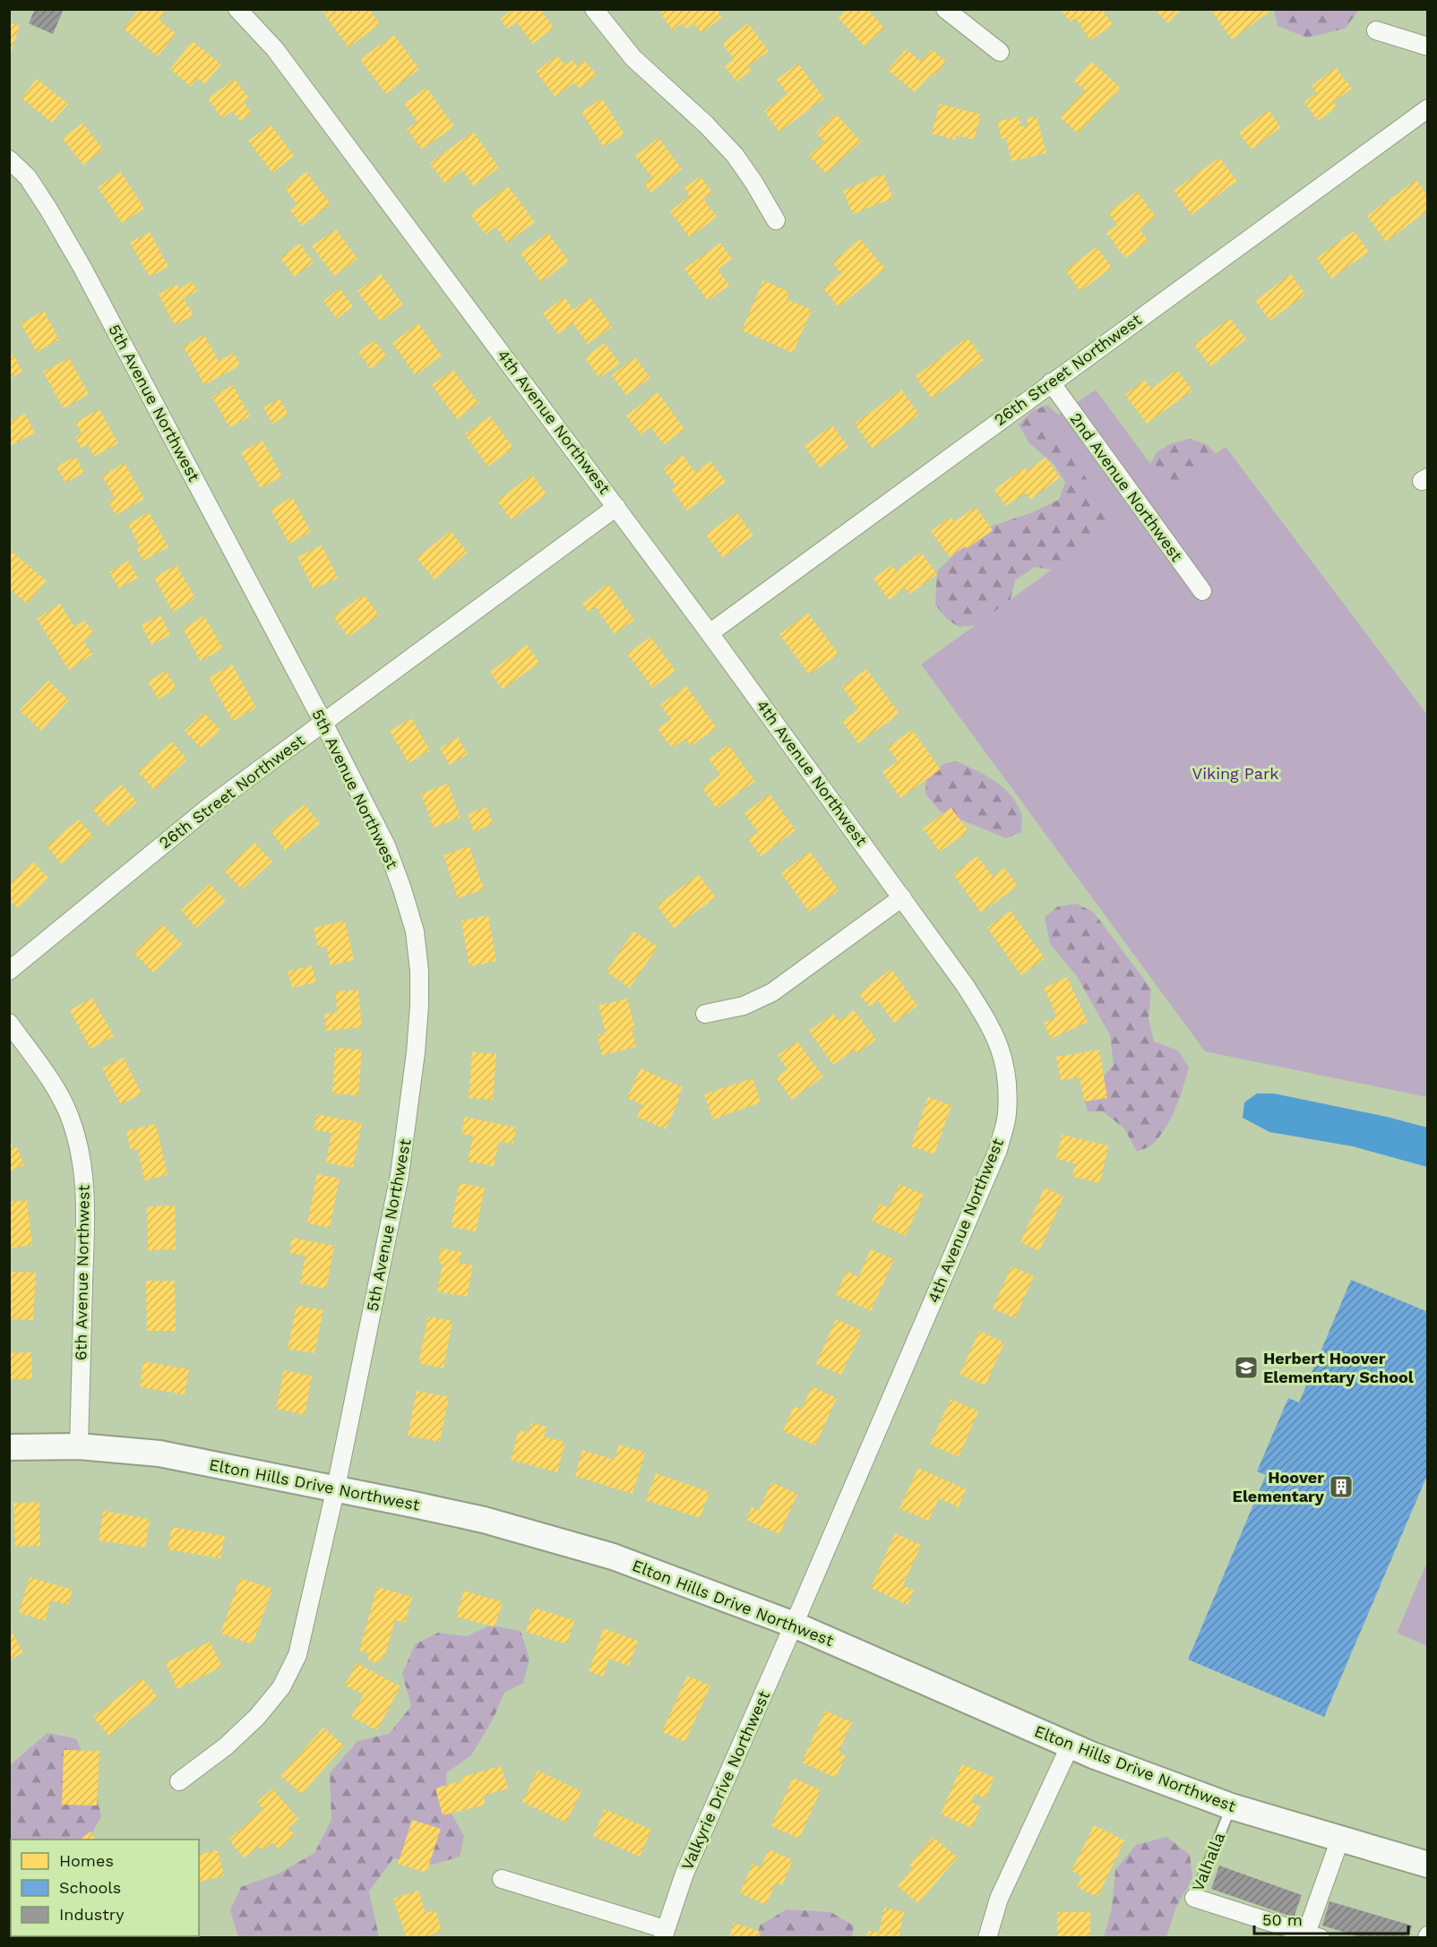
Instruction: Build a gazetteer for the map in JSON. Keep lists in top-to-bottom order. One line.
{"streets":{"main road":["Elton Hills Drive Northwest"],"street":["26th Street Northwest","5th Avenue Northwest","4th Avenue Northwest","2nd Avenue Northwest","6th Avenue Northwest","Valkyrie Drive Northwest","Valhalla"]},"crossings":[["26th Street Northwest","5th Avenue Northwest"],["26th Street Northwest","4th Avenue Northwest"],["26th Street Northwest","2nd Avenue Northwest"],["5th Avenue Northwest","Elton Hills Drive Northwest"],["4th Avenue Northwest","Elton Hills Drive Northwest"],["4th Avenue Northwest","Valkyrie Drive Northwest"],["6th Avenue Northwest","Elton Hills Drive Northwest"],["Elton Hills Drive Northwest","Valkyrie Drive Northwest"],["Elton Hills Drive Northwest","Valhalla"]],"parks":["Viking Park"],"places":{"school or university":["Herbert Hoover Elementary School"],"building":["Hoover Elementary"]},"legend":["Homes","Schools","Industry"],"scale_bar":"50 m"}
